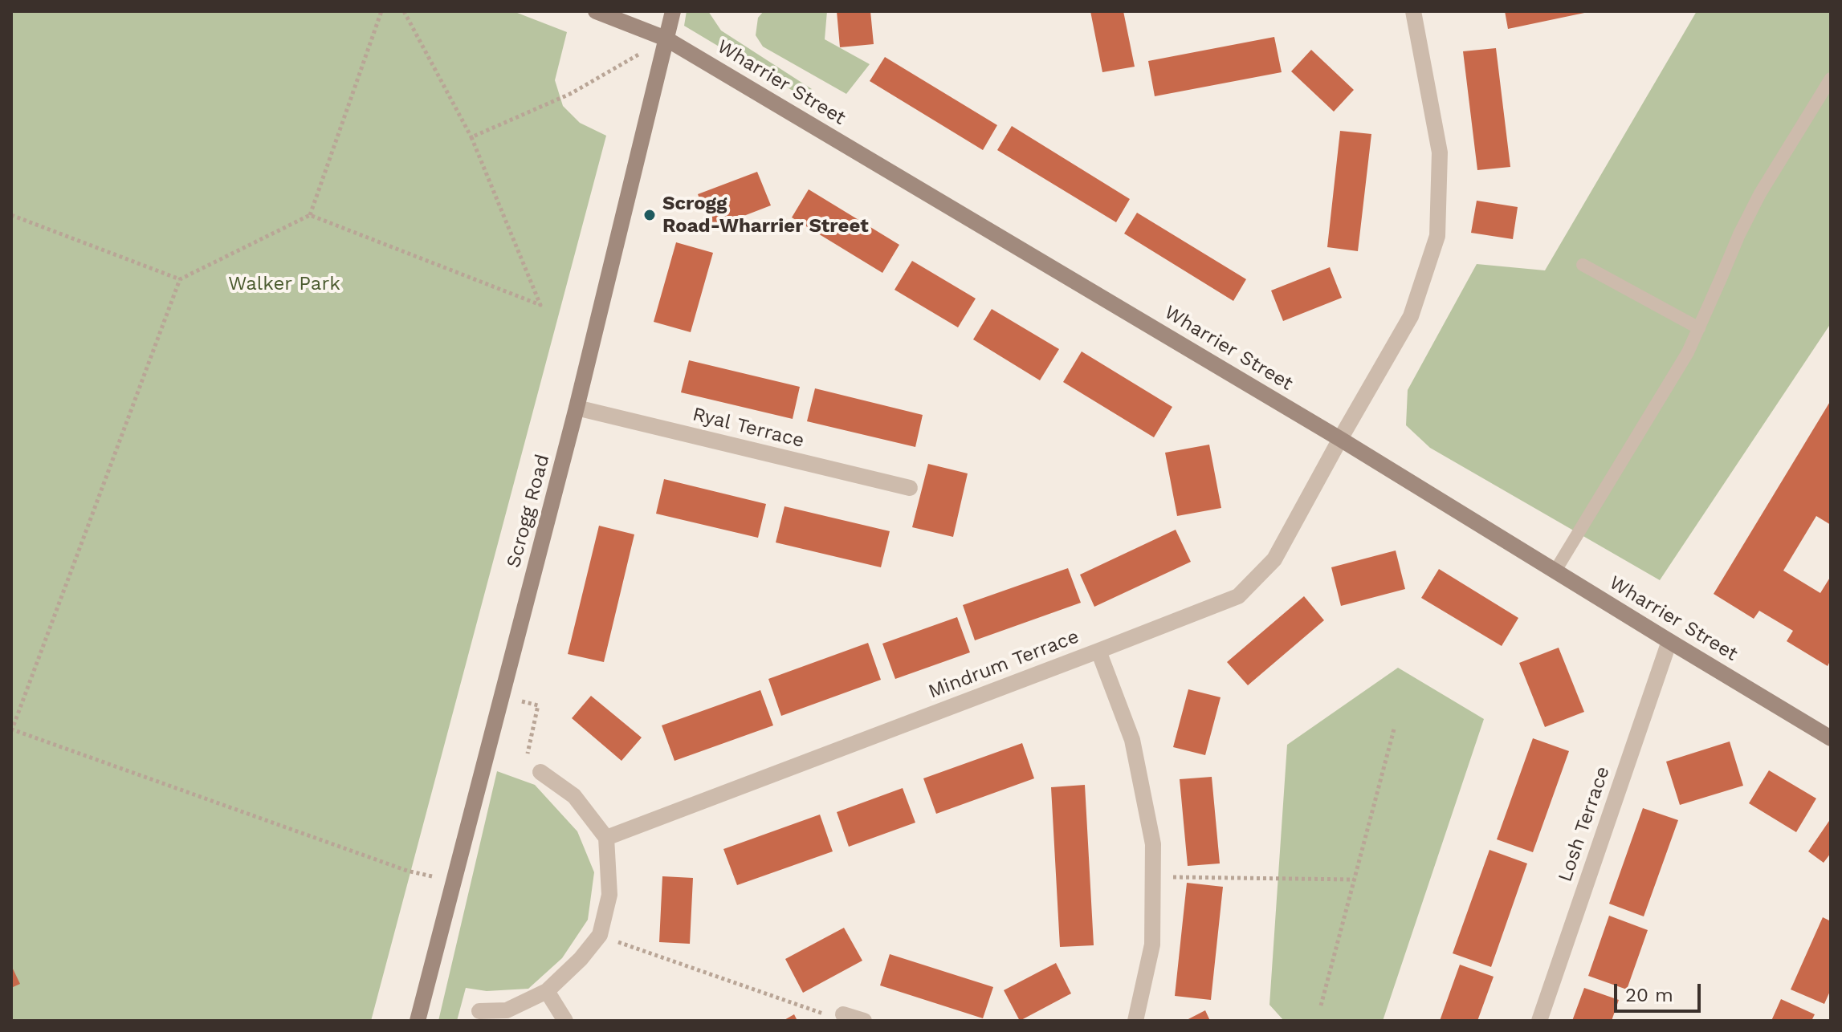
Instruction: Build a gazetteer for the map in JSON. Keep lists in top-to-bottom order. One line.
{"streets":{"street":["Wharrier Street","Ryal Terrace","Scrogg Road","Mindrum Terrace","Losh Terrace"]},"crossings":[["Wharrier Street","Scrogg Road"],["Wharrier Street","Mindrum Terrace"],["Wharrier Street","Losh Terrace"],["Ryal Terrace","Scrogg Road"]],"parks":["Walker Park"],"places":["Scrogg Road-Wharrier Street"],"scale_bar":"20 m"}
